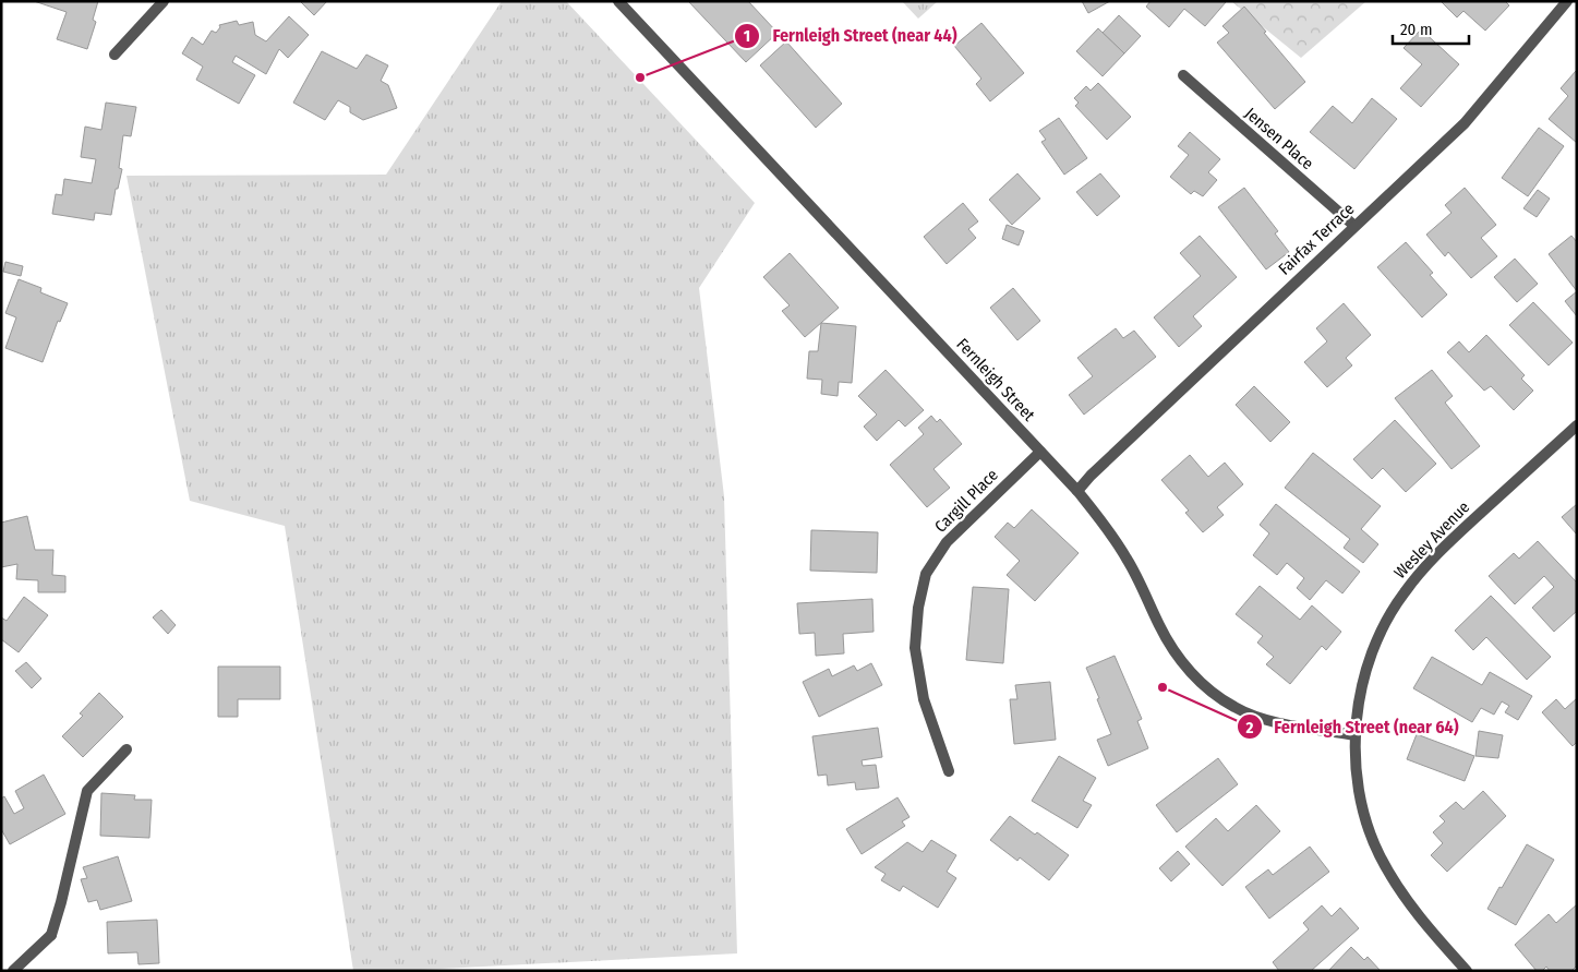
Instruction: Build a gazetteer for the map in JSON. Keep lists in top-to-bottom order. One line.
{"streets":{"street":["Jensen Place","Fairfax Terrace","Fernleigh Street","Cargill Place","Wesley Avenue"]},"crossings":[["Jensen Place","Fairfax Terrace"],["Fairfax Terrace","Fernleigh Street"],["Fernleigh Street","Cargill Place"],["Fernleigh Street","Wesley Avenue"]],"places":["Fernleigh Street (near 44)","Fernleigh Street (near 64)"],"scale_bar":"20 m"}
